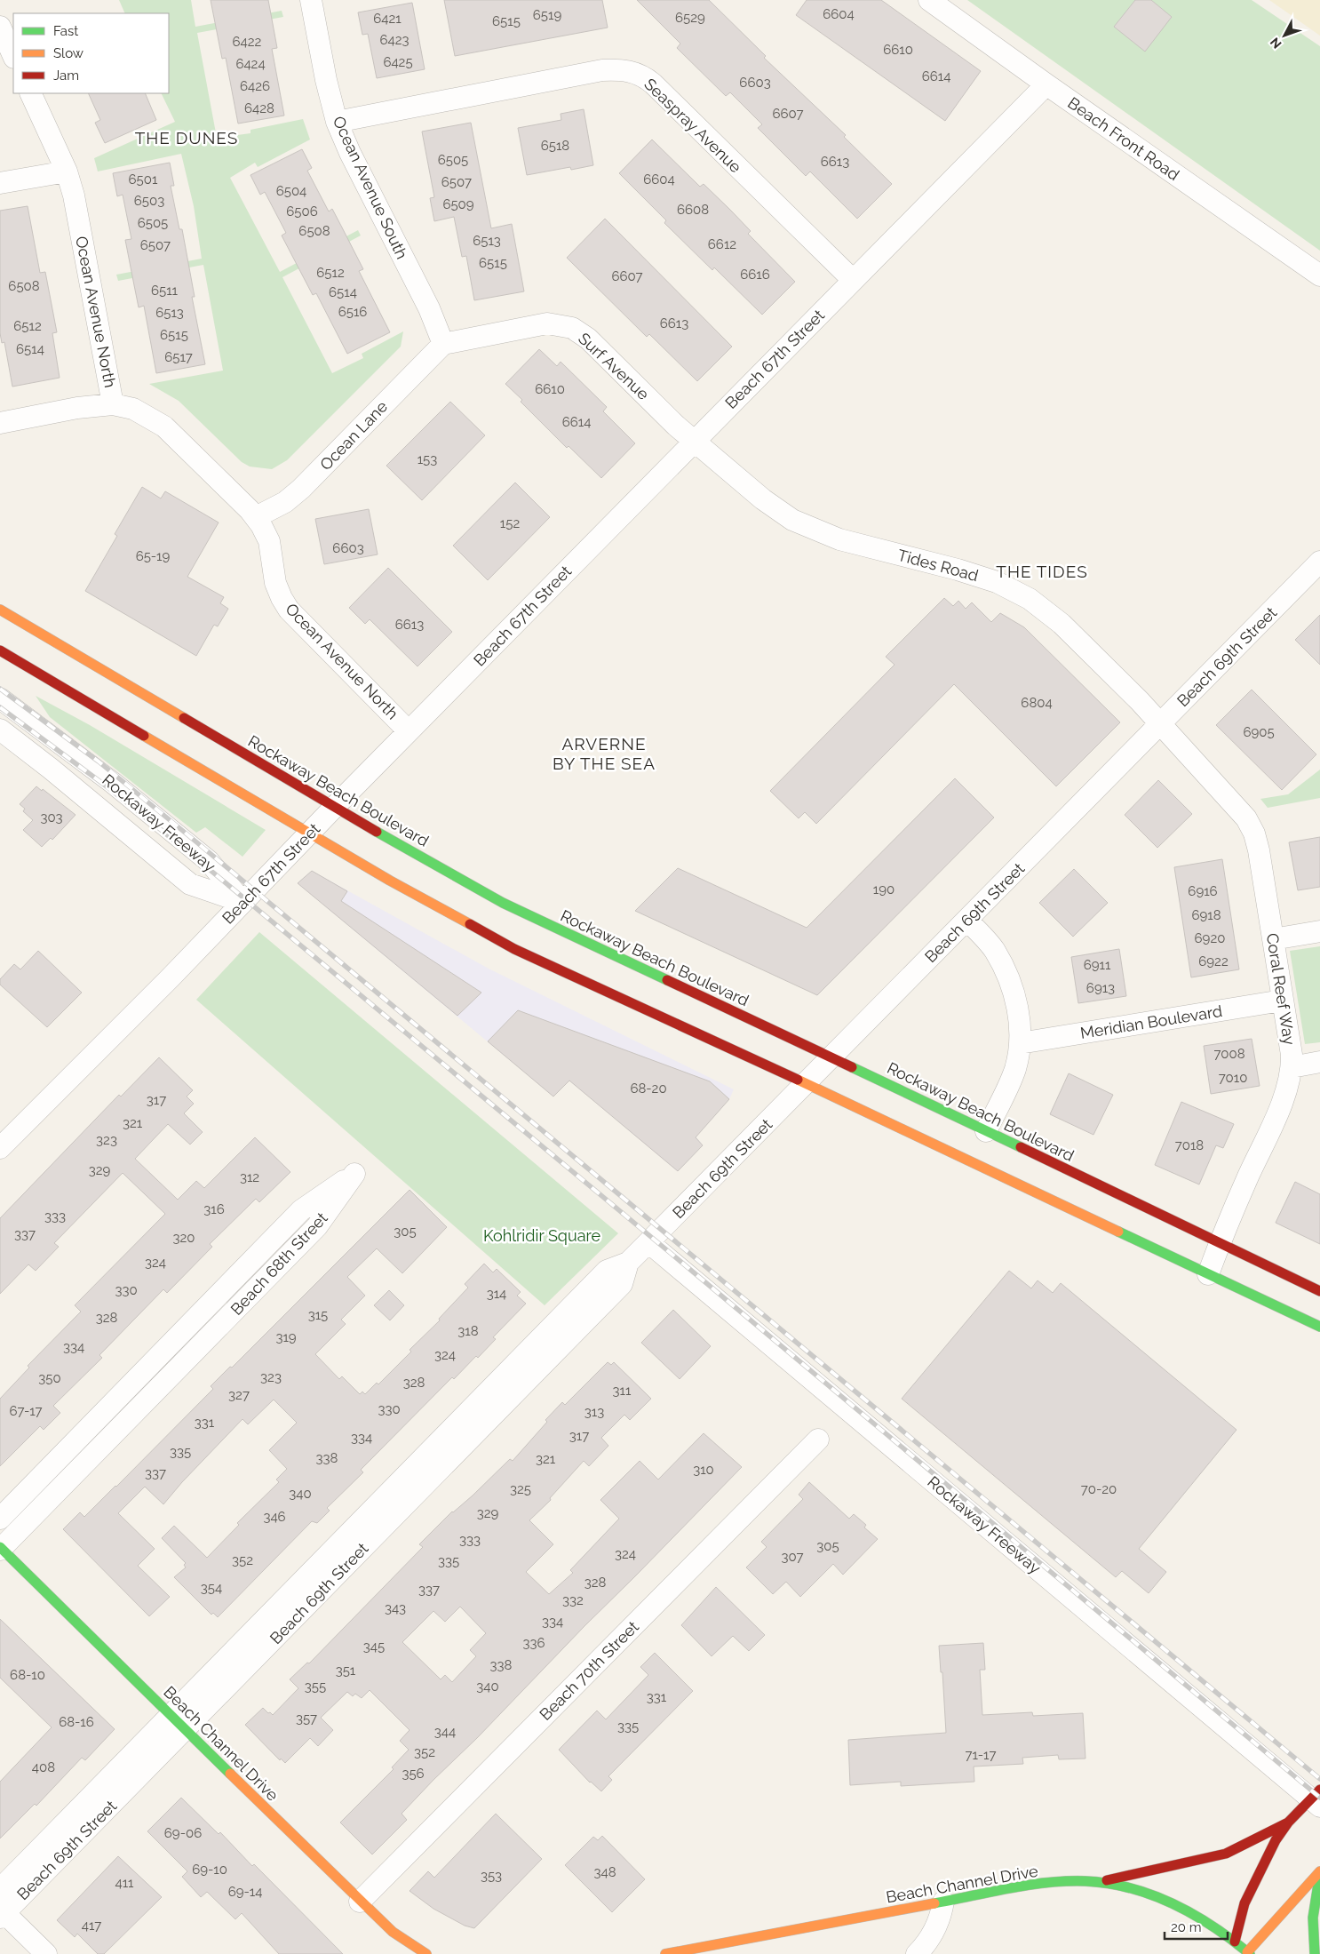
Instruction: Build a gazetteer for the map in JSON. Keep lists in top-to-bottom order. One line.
{"streets":{"main road":["Rockaway Beach Boulevard","Beach Channel Drive"],"street":["Seaspray Avenue","Beach Front Road","Ocean Avenue South","Ocean Avenue North","Beach 67th Street","Surf Avenue","Ocean Lane","Tides Road","Beach 69th Street","Rockaway Freeway","Coral Reef Way","Meridian Boulevard","Beach 68th Street","Beach 70th Street"]},"crossings":[["Seaspray Avenue","Ocean Avenue South"],["Seaspray Avenue","Beach 67th Street"],["Beach Front Road","Beach 67th Street"],["Ocean Avenue South","Surf Avenue"],["Ocean Avenue South","Ocean Lane"],["Ocean Avenue North","Beach 67th Street"],["Ocean Avenue North","Ocean Lane"],["Beach 67th Street","Surf Avenue"],["Beach 67th Street","Tides Road"],["Beach 67th Street","Rockaway Beach Boulevard"],["Beach 67th Street","Rockaway Freeway"],["Surf Avenue","Ocean Lane"],["Surf Avenue","Tides Road"],["Tides Road","Beach 69th Street"],["Tides Road","Coral Reef Way"],["Beach 69th Street","Rockaway Beach Boulevard"],["Beach 69th Street","Rockaway Freeway"],["Beach 69th Street","Coral Reef Way"],["Beach 69th Street","Beach Channel Drive"],["Rockaway Beach Boulevard","Coral Reef Way"],["Coral Reef Way","Meridian Boulevard"],["Beach 68th Street","Beach Channel Drive"],["Beach 70th Street","Beach Channel Drive"]],"districts":["THE DUNES","THE TIDES","ARVERNE BY THE SEA"],"parks":["Kohlridir Square"],"house_numbers":["6604","6519","6529","6421","6515","6423","6422","6610","6425","6424","6614","6603","6426","6428","6607","6518","6505","6613","6501","6604","6507","6504","6503","6509","6608","6506","6505","6508","6513","6612","6507","6515","6512","6616","6607","6508","6511","6514","6516","6513","6613","6512","6515","6514","6517","6610","6614","153","152","6603","65-19","6613","6804","6905","303","190","6916","6918","6920","6922","6911","6913","7008","7010","68-20","317","321","323","7018","329","312","316","333","305","337","320","324","330","314","315","328","318","319","334","324","323","350","328","311","327","330","67-17","313","331","317","334","335","338","321","310","337","325","70-20","340","329","346","333","305","324","307","352","335","328","354","337","332","343","334","336","345","338","351","68-10","355","340","331","357","68-16","335","344","352","71-17","408","356","69-06","69-10","348","353","411","69-14","417"],"legend":["Fast","Slow","Jam"],"scale_bar":"20 m","north":"bottom left"}
